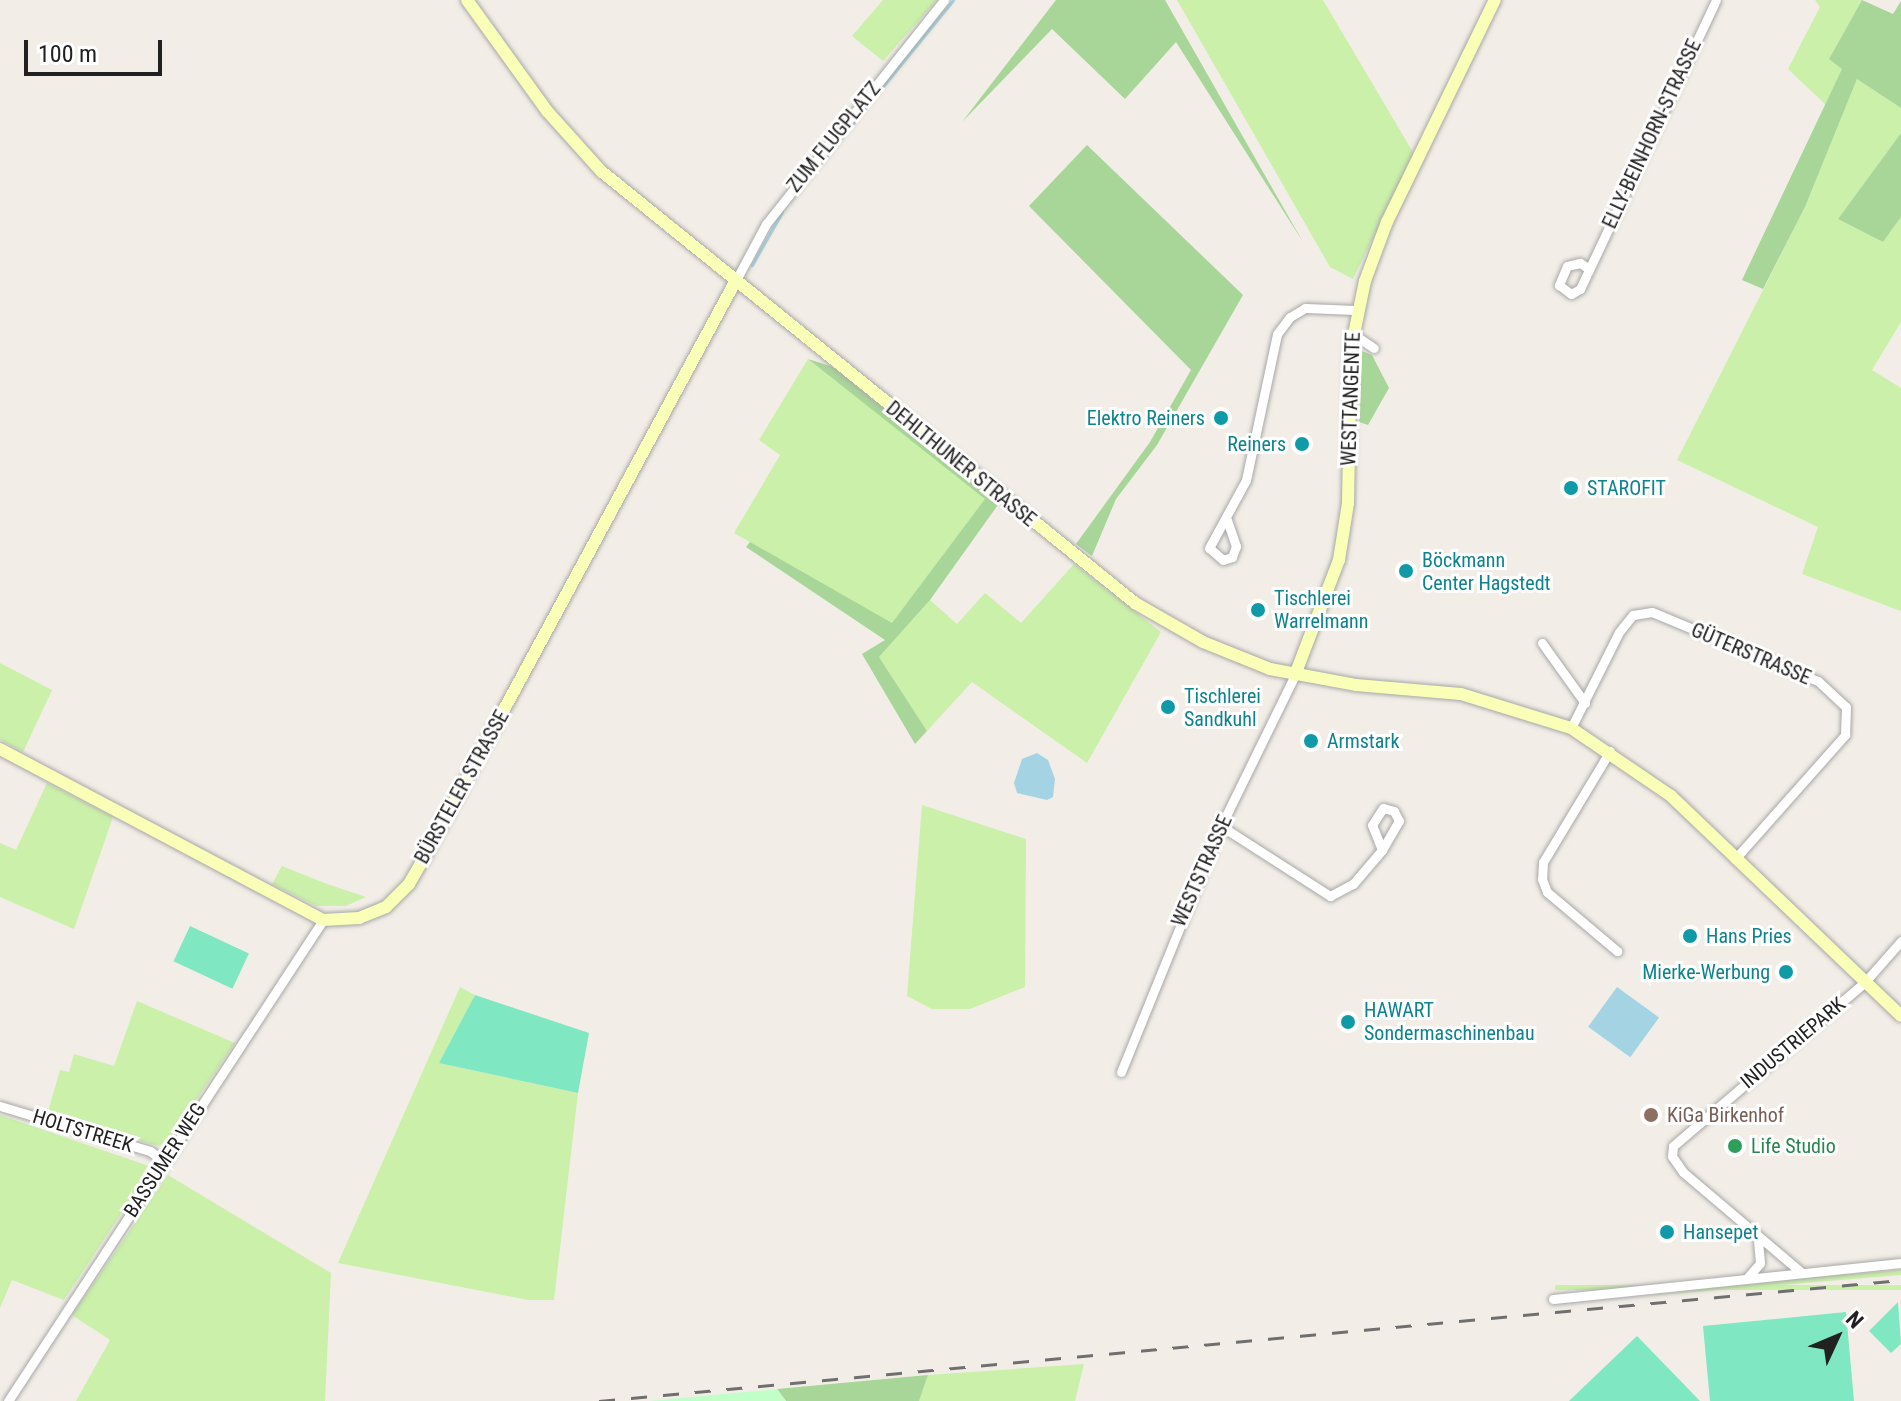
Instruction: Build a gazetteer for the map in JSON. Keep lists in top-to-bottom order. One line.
{"streets":{"street":["ELLY-BEINHORN-STRASSE","ZUM FLUGPLATZ","WESTTANGENTE","DEHLTHUNER STRASSE","GÜTERSTRASSE","BÜRSTELER STRASSE","WESTSTRASSE","INDUSTRIEPARK","HOLTSTREEK","BASSUMER WEG"]},"crossings":[["ZUM FLUGPLATZ","DEHLTHUNER STRASSE"],["ZUM FLUGPLATZ","BÜRSTELER STRASSE"],["WESTTANGENTE","DEHLTHUNER STRASSE"],["WESTTANGENTE","WESTSTRASSE"],["DEHLTHUNER STRASSE","GÜTERSTRASSE"],["DEHLTHUNER STRASSE","BÜRSTELER STRASSE"],["DEHLTHUNER STRASSE","WESTSTRASSE"],["DEHLTHUNER STRASSE","INDUSTRIEPARK"],["BÜRSTELER STRASSE","BASSUMER WEG"],["HOLTSTREEK","BASSUMER WEG"]],"places":["Elektro Reiners","Reiners","STAROFIT","Böckmann Center Hagstedt","Tischlerei Warrelmann","Tischlerei Sandkuhl","Armstark","Hans Pries","Mierke-Werbung","HAWART Sondermaschinenbau","KiGa Birkenhof","Life Studio","Hansepet"],"scale_bar":"100 m","north":"top right"}
